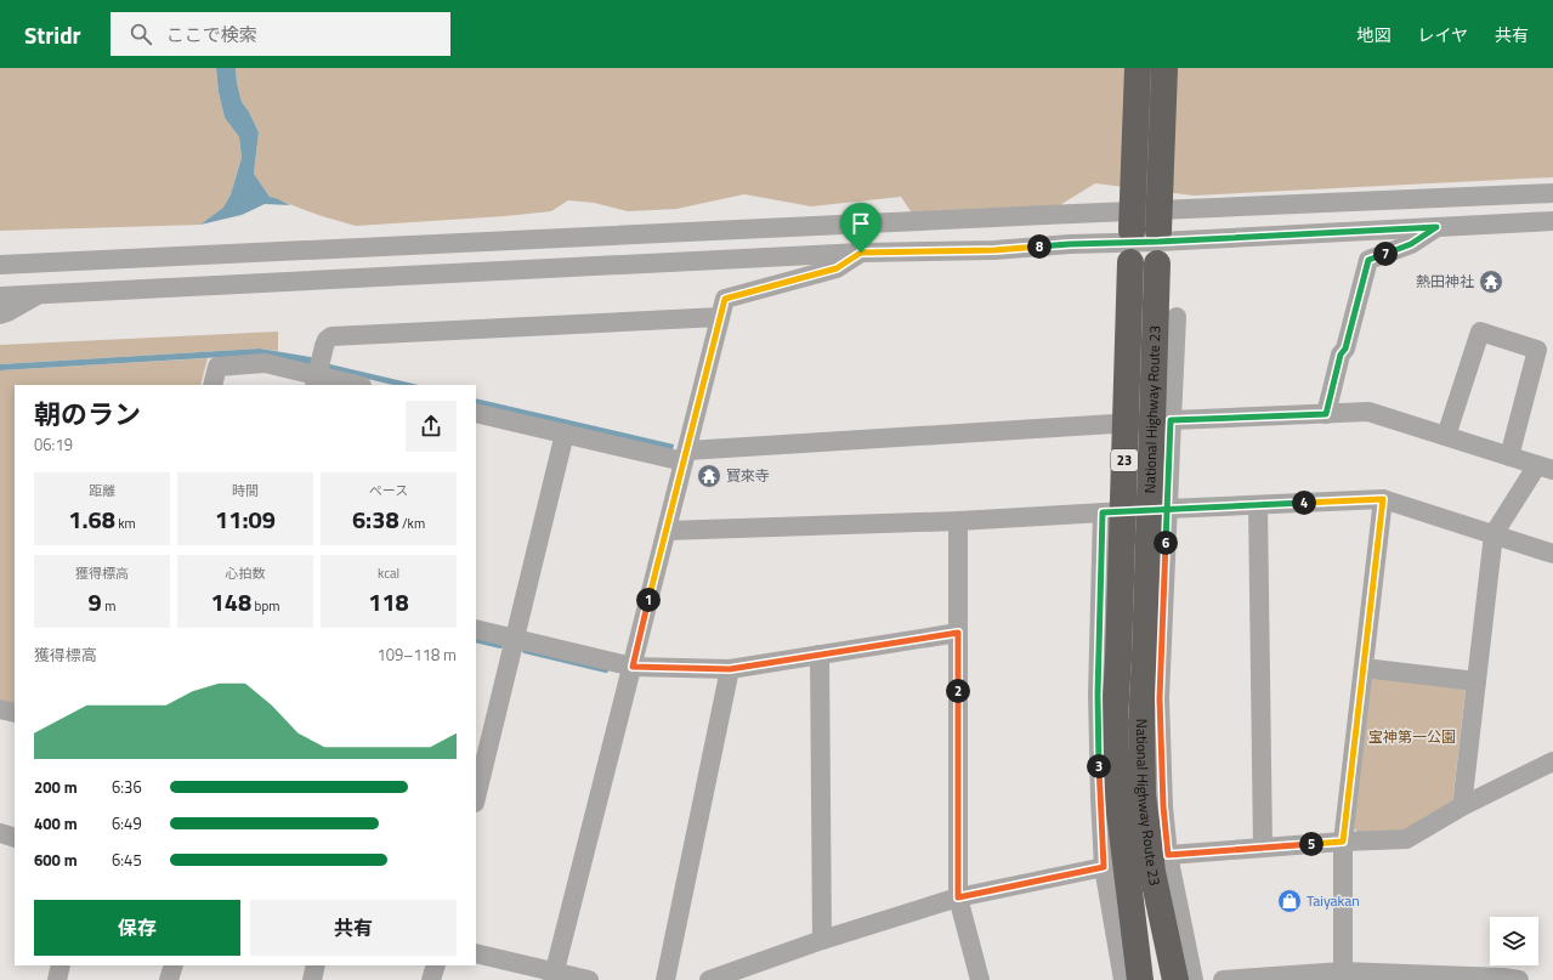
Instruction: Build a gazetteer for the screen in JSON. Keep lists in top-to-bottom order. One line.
{"streets":{"highway":["National Highway Route 23","23"]},"parks":["宝神第一公園"],"places":{"temple":["熱田神社","寳來寺"],"shop":["Taiyakan"]},"page":{"header":"Stridr","search":"ここで検索","nav":["地図","レイヤ","共有"],"pins":["8","7","4","6","1","2","3","5"],"heading":["朝のラン","06:19"],"stats":[["距離","1.68 km"],["時間","11:09"],["ペース","6:38 /km"],["獲得標高","9 m"],["心拍数","148 bpm"],["kcal","118"]],"chart":["獲得標高","109–118 m"],"list":[{"name":"200 m","note":"6:36"},{"name":"400 m","note":"6:49"},{"name":"600 m","note":"6:45"}],"buttons":["保存","共有"]}}
